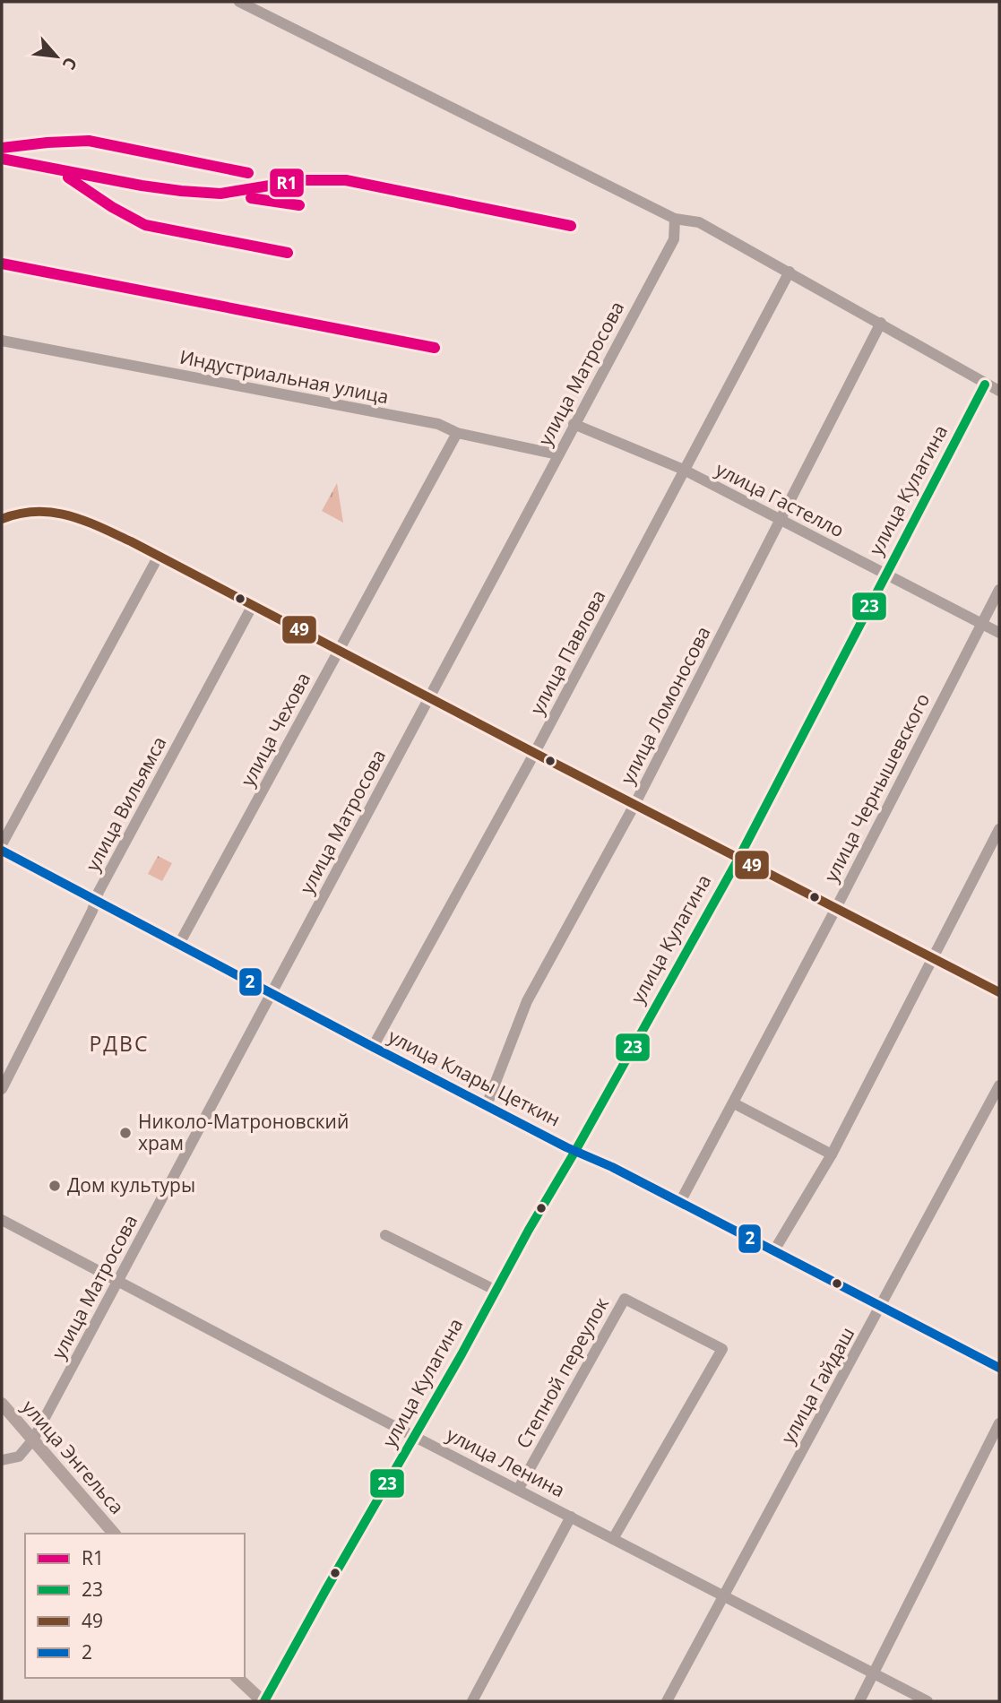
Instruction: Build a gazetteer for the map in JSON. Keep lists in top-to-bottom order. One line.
{"streets":{"main road":["улица Кулагина","улица Клары Цеткин","улица Энгельса"],"street":["улица Матросова","Индустриальная улица","улица Гастелло","улица Павлова","улица Ломоносова","улица Чехова","улица Чернышевского","улица Вильямса","Степной переулок","улица Гайдаш","улица Ленина"]},"crossings":[["улица Матросова","Индустриальная улица"],["улица Матросова","улица Гастелло"],["улица Матросова","улица Клары Цеткин"],["улица Матросова","улица Энгельса"],["улица Матросова","улица Ленина"],["Индустриальная улица","улица Чехова"],["улица Кулагина","улица Гастелло"],["улица Кулагина","улица Клары Цеткин"],["улица Кулагина","улица Ленина"],["улица Гастелло","улица Павлова"],["улица Гастелло","улица Ломоносова"],["улица Гастелло","улица Чернышевского"],["улица Павлова","улица Клары Цеткин"],["улица Ломоносова","улица Клары Цеткин"],["улица Чехова","улица Клары Цеткин"],["улица Чернышевского","улица Клары Цеткин"],["улица Вильямса","улица Клары Цеткин"],["улица Клары Цеткин","улица Гайдаш"],["Степной переулок","улица Ленина"],["улица Гайдаш","улица Ленина"]],"districts":["РДВС"],"places":["Николо-Матроновский храм","Дом культуры"],"lines":["transit line R1","transit line 23","transit line 49","transit line 2"],"legend":["R1","23","49","2"],"north":"bottom right"}
